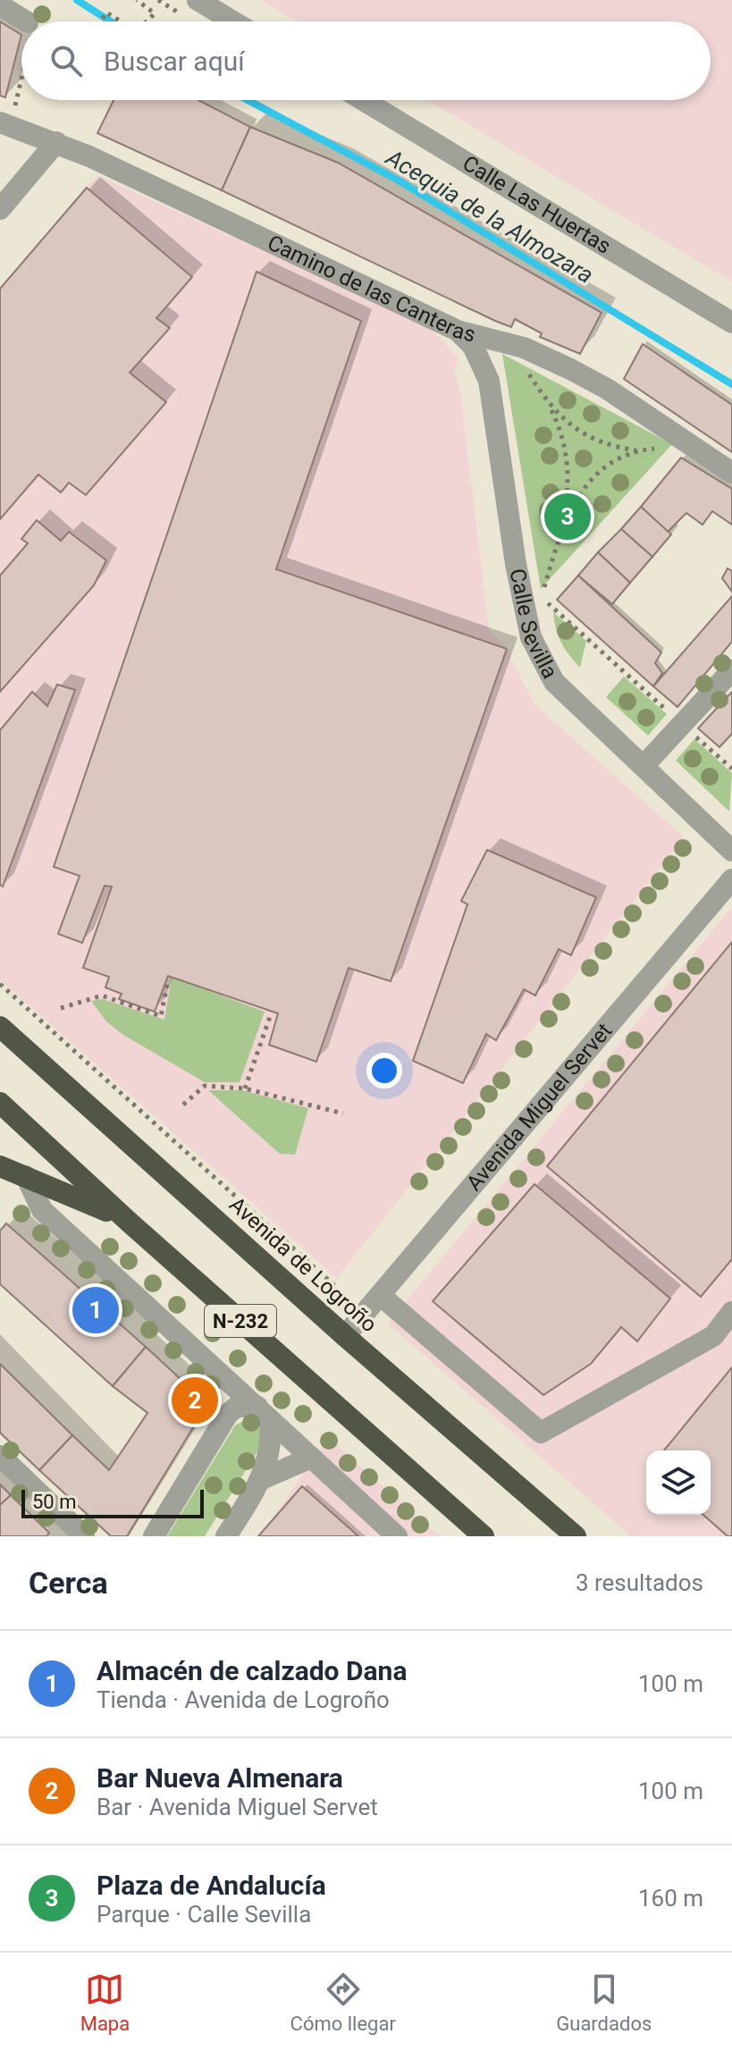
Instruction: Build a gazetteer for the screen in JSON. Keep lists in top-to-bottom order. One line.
{"streets":{"highway":["Avenida de Logroño","N-232"],"street":["Calle Las Huertas","Camino de las Canteras","Calle Sevilla","Avenida Miguel Servet"]},"crossings":[["Camino de las Canteras","Calle Sevilla"],["Avenida Miguel Servet","Avenida de Logroño"]],"water":["Acequia de la Almozara"],"scale_bar":"50 m","page":{"search":"Buscar aquí","pins":["3","1","2"],"scale":"50 m","heading":["Cerca","3 resultados"],"list":[{"mark":"1","name":"Almacén de calzado Dana","note":"Tienda · Avenida de Logroño","value":"100 m"},{"mark":"2","name":"Bar Nueva Almenara","note":"Bar · Avenida Miguel Servet","value":"100 m"},{"mark":"3","name":"Plaza de Andalucía","note":"Parque · Calle Sevilla","value":"160 m"}],"nav":["Mapa","Cómo llegar","Guardados"]}}
